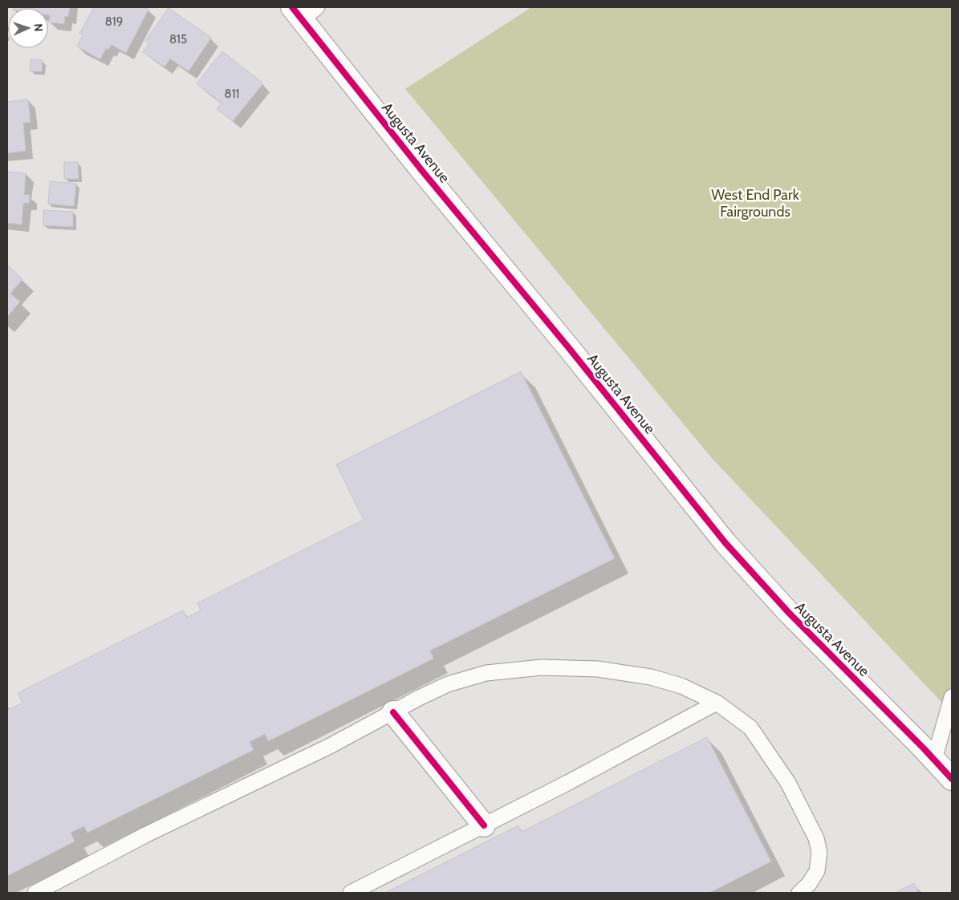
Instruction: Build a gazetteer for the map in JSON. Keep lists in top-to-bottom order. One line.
{"streets":{"street":["Augusta Avenue"]},"parks":["West End Park Fairgrounds"],"house_numbers":["819","815","811"],"north":"right"}
